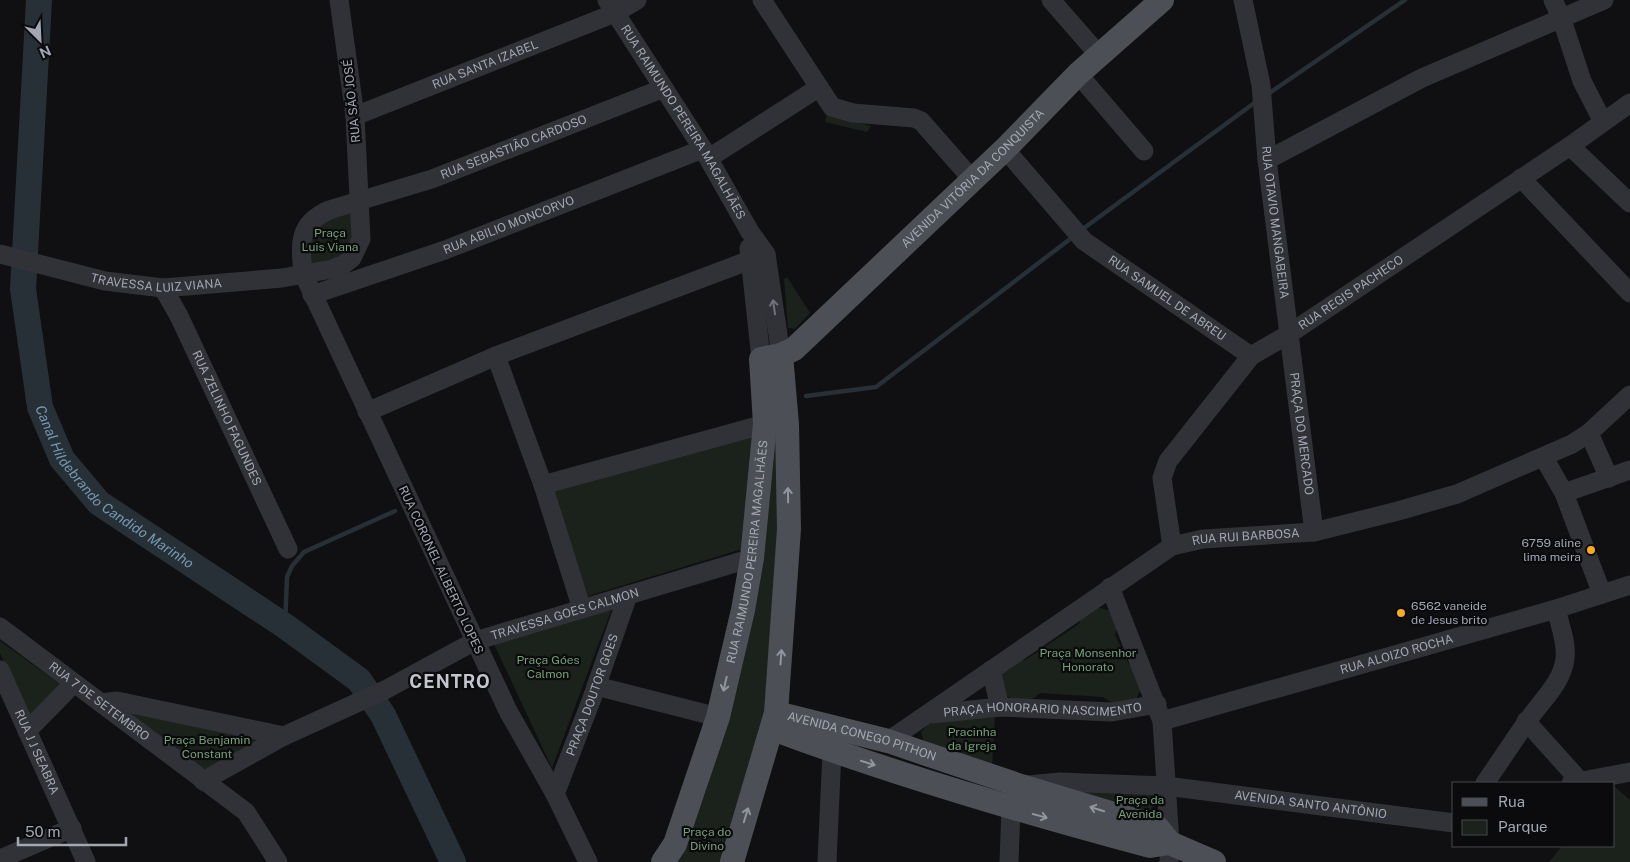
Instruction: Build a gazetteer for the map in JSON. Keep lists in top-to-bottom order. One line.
{"streets":{"main road":["RUA RAIMUNDO PEREIRA MAGALHÃES","AVENIDA VITÓRIA DA CONQUISTA","AVENIDA CONEGO PITHON"],"street":["RUA SANTA IZABEL","RUA SÃO JOSÉ","RUA SEBASTIÃO CARDOSO","RUA OTAVIO MANGABEIRA","RUA ABILIO MONCORVO","TRAVESSA LUIZ VIANA","RUA REGIS PACHECO","RUA SAMUEL DE ABREU","RUA ZELINHO FAGUNDES","PRAÇA DO MERCADO","RUA RUI BARBOSA","RUA CORONEL ALBERTO LOPES","TRAVESSA GOES CALMON","RUA ALOIZO ROCHA","PRAÇA DOUTOR GOES","RUA 7 DE SETEMBRO","PRAÇA HONORARIO NASCIMENTO","RUA J J SEABRA","AVENIDA SANTO ANTÔNIO"]},"crossings":[["RUA SANTA IZABEL","RUA SÃO JOSÉ"],["RUA SANTA IZABEL","RUA RAIMUNDO PEREIRA MAGALHÃES"],["RUA SÃO JOSÉ","RUA SEBASTIÃO CARDOSO"],["RUA SÃO JOSÉ","TRAVESSA LUIZ VIANA"],["RUA SÃO JOSÉ","RUA CORONEL ALBERTO LOPES"],["RUA RAIMUNDO PEREIRA MAGALHÃES","RUA SEBASTIÃO CARDOSO"],["RUA RAIMUNDO PEREIRA MAGALHÃES","AVENIDA VITÓRIA DA CONQUISTA"],["RUA RAIMUNDO PEREIRA MAGALHÃES","RUA ABILIO MONCORVO"],["RUA RAIMUNDO PEREIRA MAGALHÃES","TRAVESSA GOES CALMON"],["RUA RAIMUNDO PEREIRA MAGALHÃES","AVENIDA CONEGO PITHON"],["AVENIDA VITÓRIA DA CONQUISTA","RUA SAMUEL DE ABREU"],["RUA OTAVIO MANGABEIRA","RUA REGIS PACHECO"],["RUA OTAVIO MANGABEIRA","PRAÇA DO MERCADO"],["RUA ABILIO MONCORVO","RUA CORONEL ALBERTO LOPES"],["TRAVESSA LUIZ VIANA","RUA ZELINHO FAGUNDES"],["TRAVESSA LUIZ VIANA","RUA CORONEL ALBERTO LOPES"],["RUA REGIS PACHECO","RUA SAMUEL DE ABREU"],["RUA REGIS PACHECO","PRAÇA DO MERCADO"],["RUA REGIS PACHECO","RUA RUI BARBOSA"],["PRAÇA DO MERCADO","RUA RUI BARBOSA"],["RUA RUI BARBOSA","PRAÇA HONORARIO NASCIMENTO"],["RUA RUI BARBOSA","AVENIDA CONEGO PITHON"],["RUA CORONEL ALBERTO LOPES","TRAVESSA GOES CALMON"],["RUA CORONEL ALBERTO LOPES","PRAÇA DOUTOR GOES"],["TRAVESSA GOES CALMON","PRAÇA DOUTOR GOES"],["RUA ALOIZO ROCHA","PRAÇA HONORARIO NASCIMENTO"],["AVENIDA CONEGO PITHON","AVENIDA SANTO ANTÔNIO"]],"districts":["CENTRO"],"water":["Canal Hildebrando Candido Marinho"],"parks":["Praça Luis Viana","Praça Monsenhor Honorato","Praça Góes Calmon","Pracinha da Igreja","Praça Benjamin Constant","Praça da Avenida","Praça do Divino"],"places":["6759 aline lima meira","6562 vaneide de Jesus brito"],"legend":["Rua","Parque"],"scale_bar":"50 m","north":"bottom right"}
